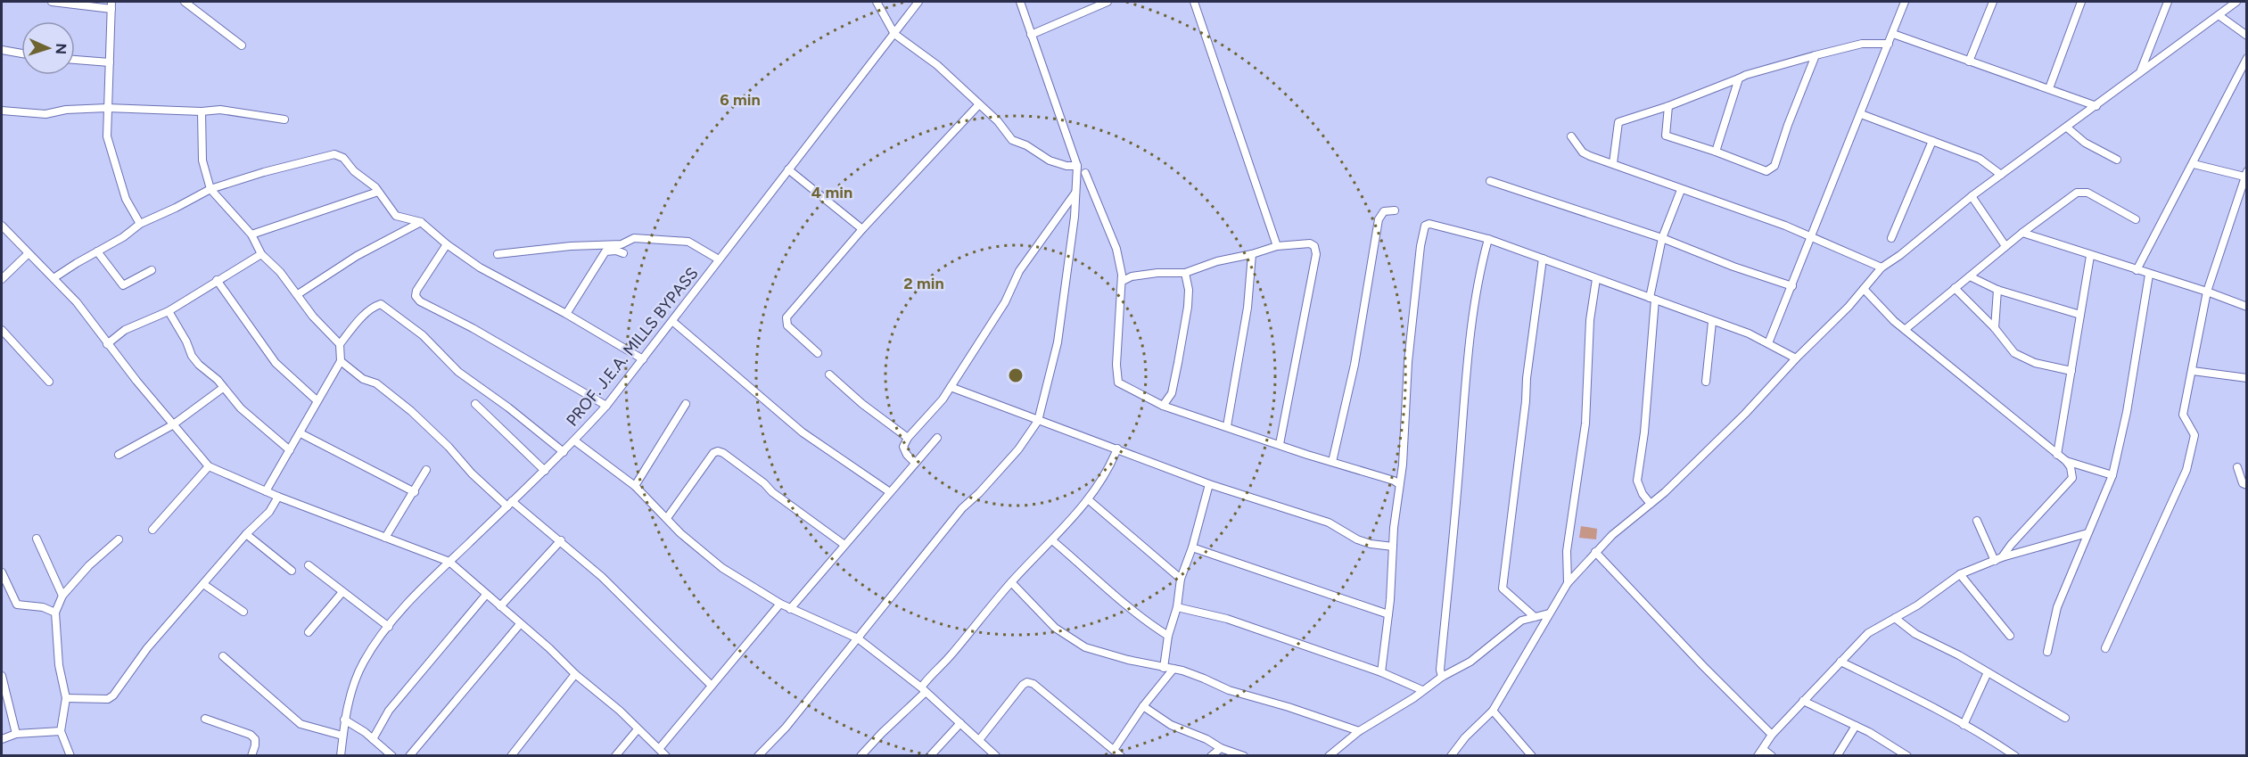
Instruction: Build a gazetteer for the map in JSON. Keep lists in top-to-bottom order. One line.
{"streets":{"street":["PROF. J.E.A. MILLS BYPASS"]},"north":"right","rings":["6 min","4 min","2 min"]}
